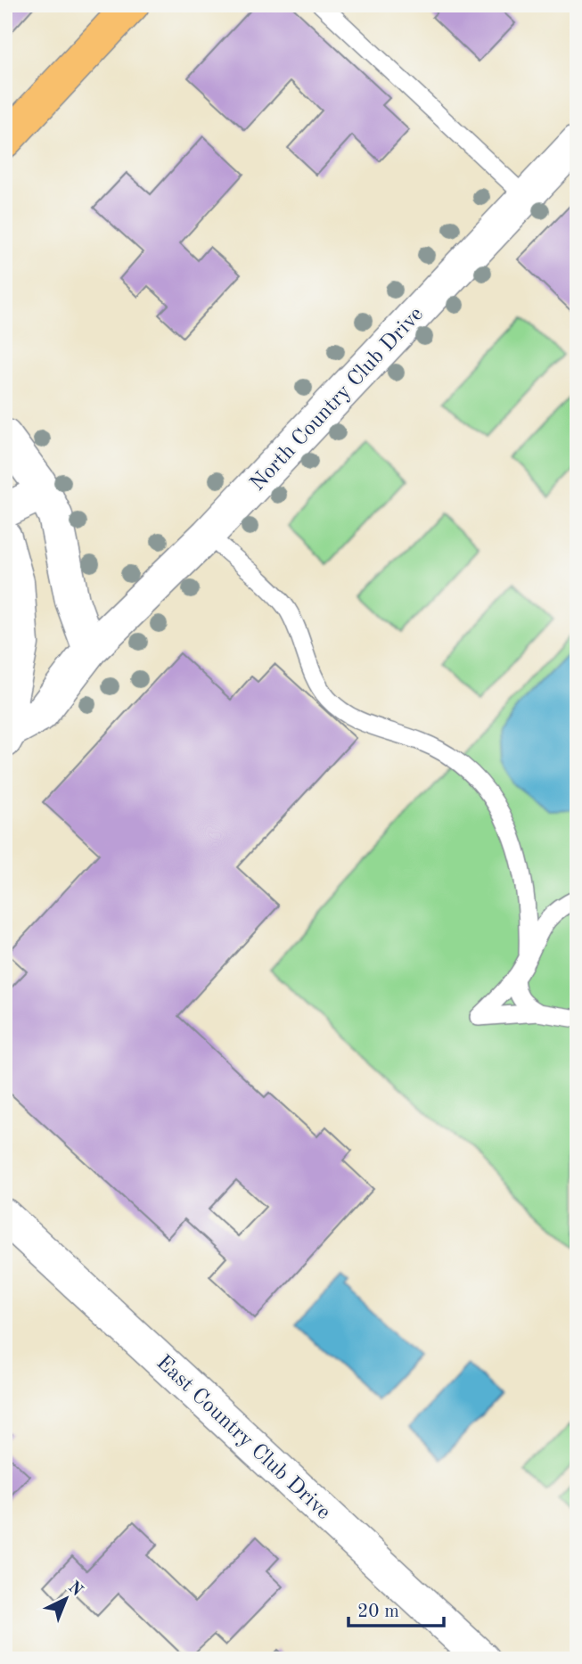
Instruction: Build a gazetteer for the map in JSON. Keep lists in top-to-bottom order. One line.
{"streets":{"street":["North Country Club Drive","East Country Club Drive"]},"scale_bar":"20 m","north":"top right"}
